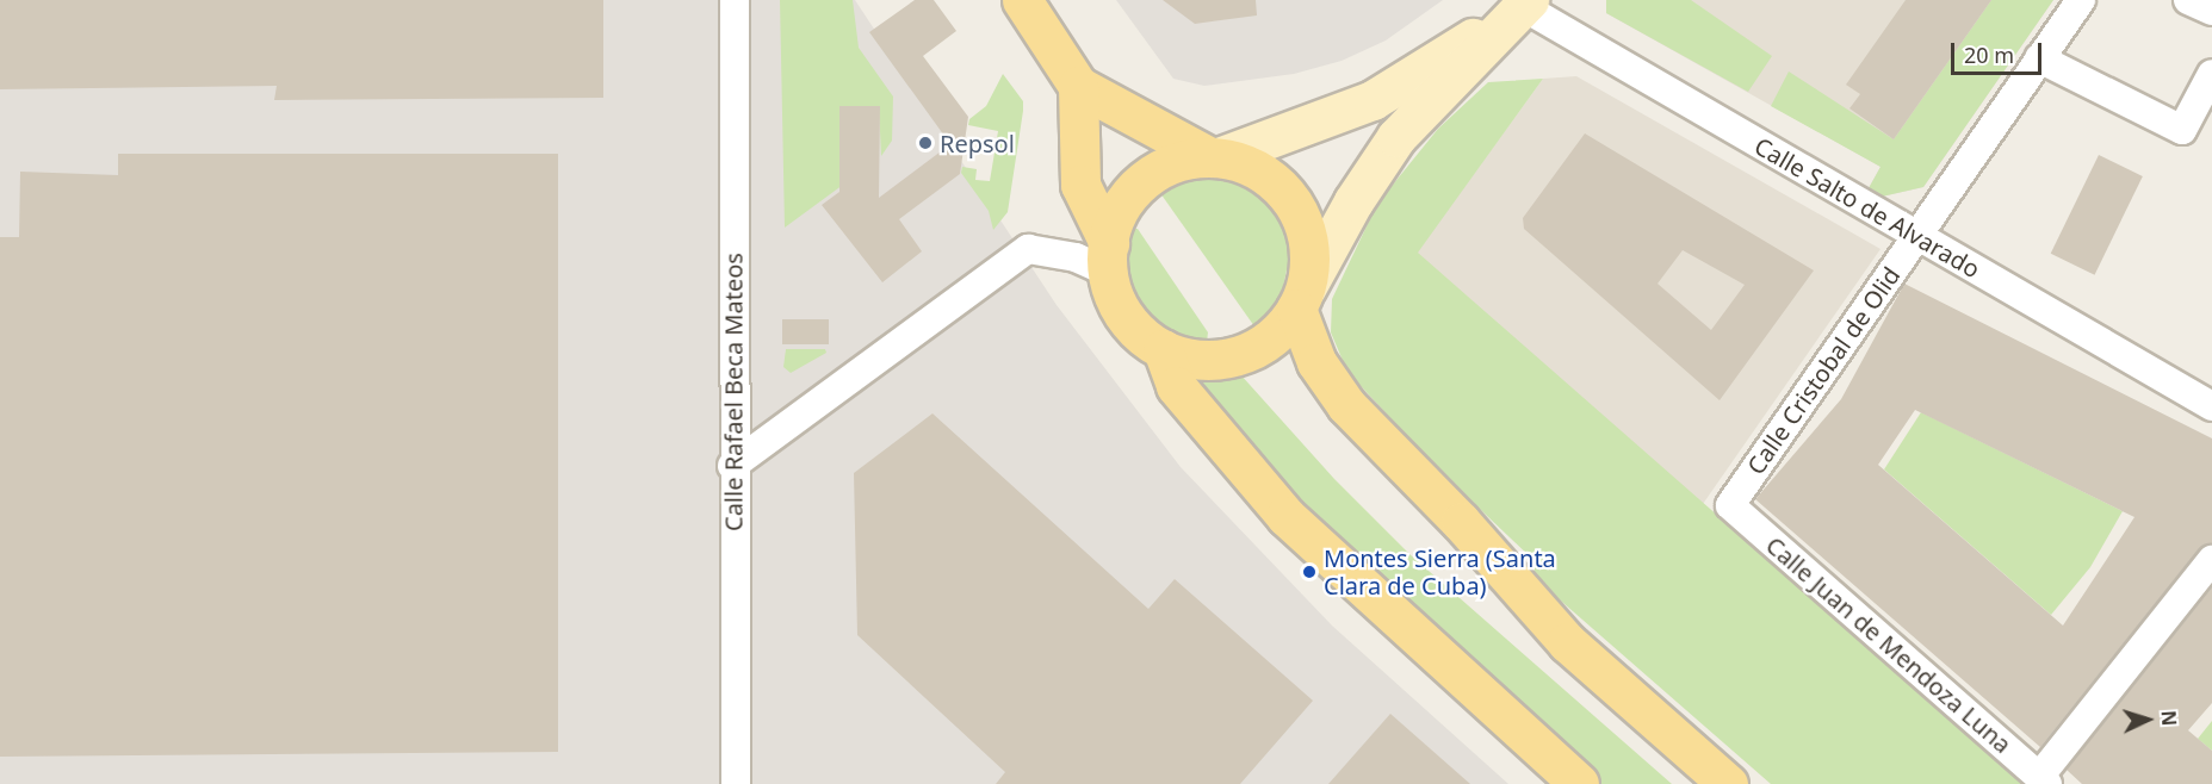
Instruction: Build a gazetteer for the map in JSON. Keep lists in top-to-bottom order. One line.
{"streets":{"street":["Calle Salto de Alvarado","Calle Cristobal de Olid","Calle Rafael Beca Mateos","Calle Juan de Mendoza Luna"]},"crossings":[["Calle Salto de Alvarado","Calle Cristobal de Olid"],["Calle Cristobal de Olid","Calle Juan de Mendoza Luna"]],"places":["Repsol","Montes Sierra (Santa Clara de Cuba)"],"scale_bar":"20 m","north":"right"}
